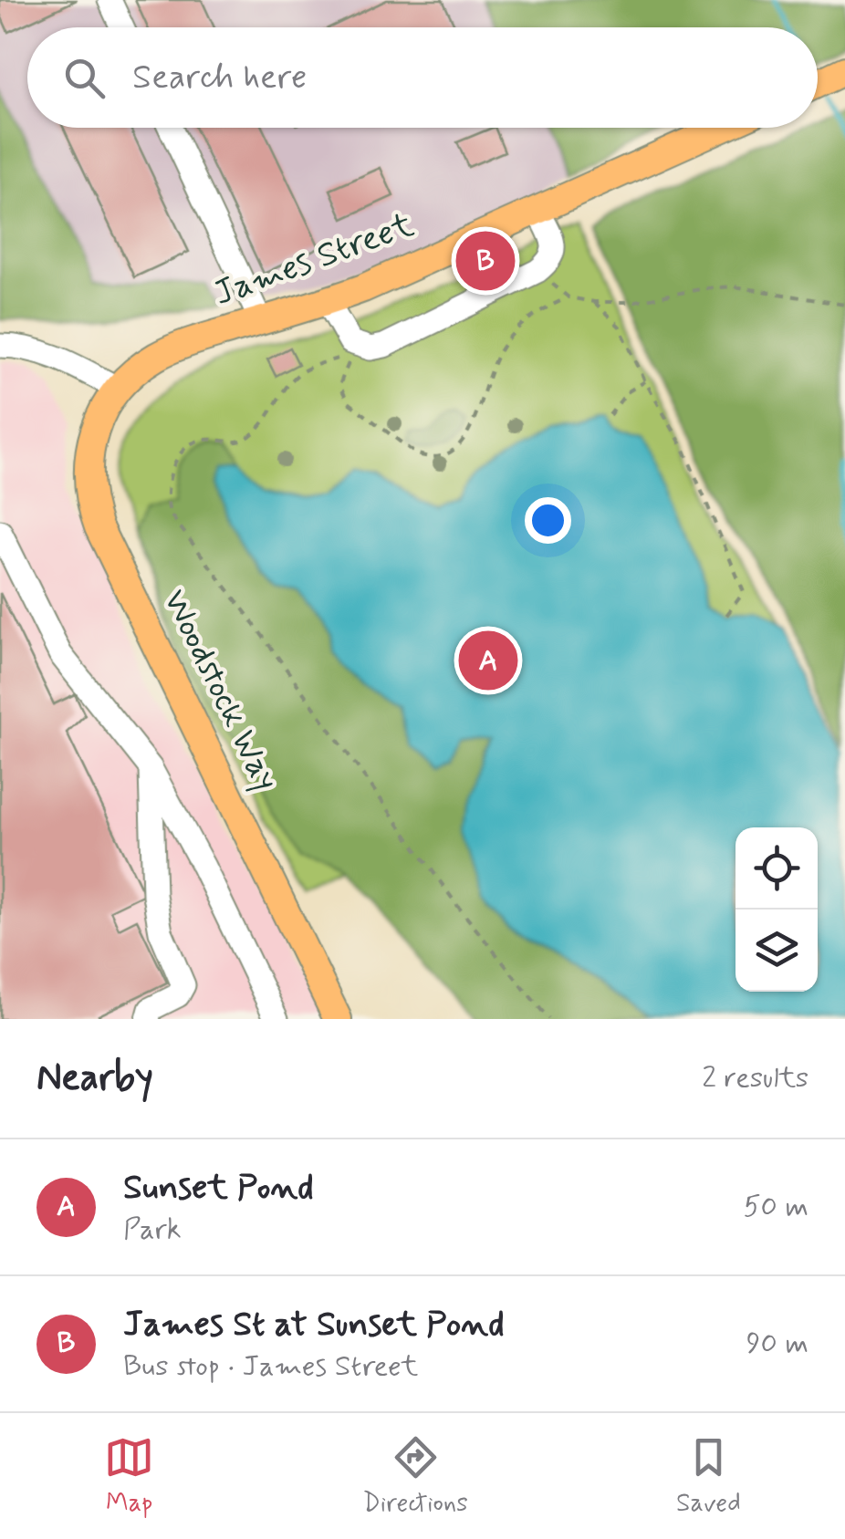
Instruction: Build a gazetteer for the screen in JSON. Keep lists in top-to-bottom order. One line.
{"streets":{"main road":["James Street","Woodstock Way"]},"crossings":[["James Street","Woodstock Way"]],"page":{"search":"Search here","pins":["B","A"],"heading":["Nearby","2 results"],"list":[{"mark":"A","name":"Sunset Pond","note":"Park","value":"50 m"},{"mark":"B","name":"James St at Sunset Pond","note":"Bus stop · James Street","value":"90 m"}],"nav":["Map","Directions","Saved"]}}
